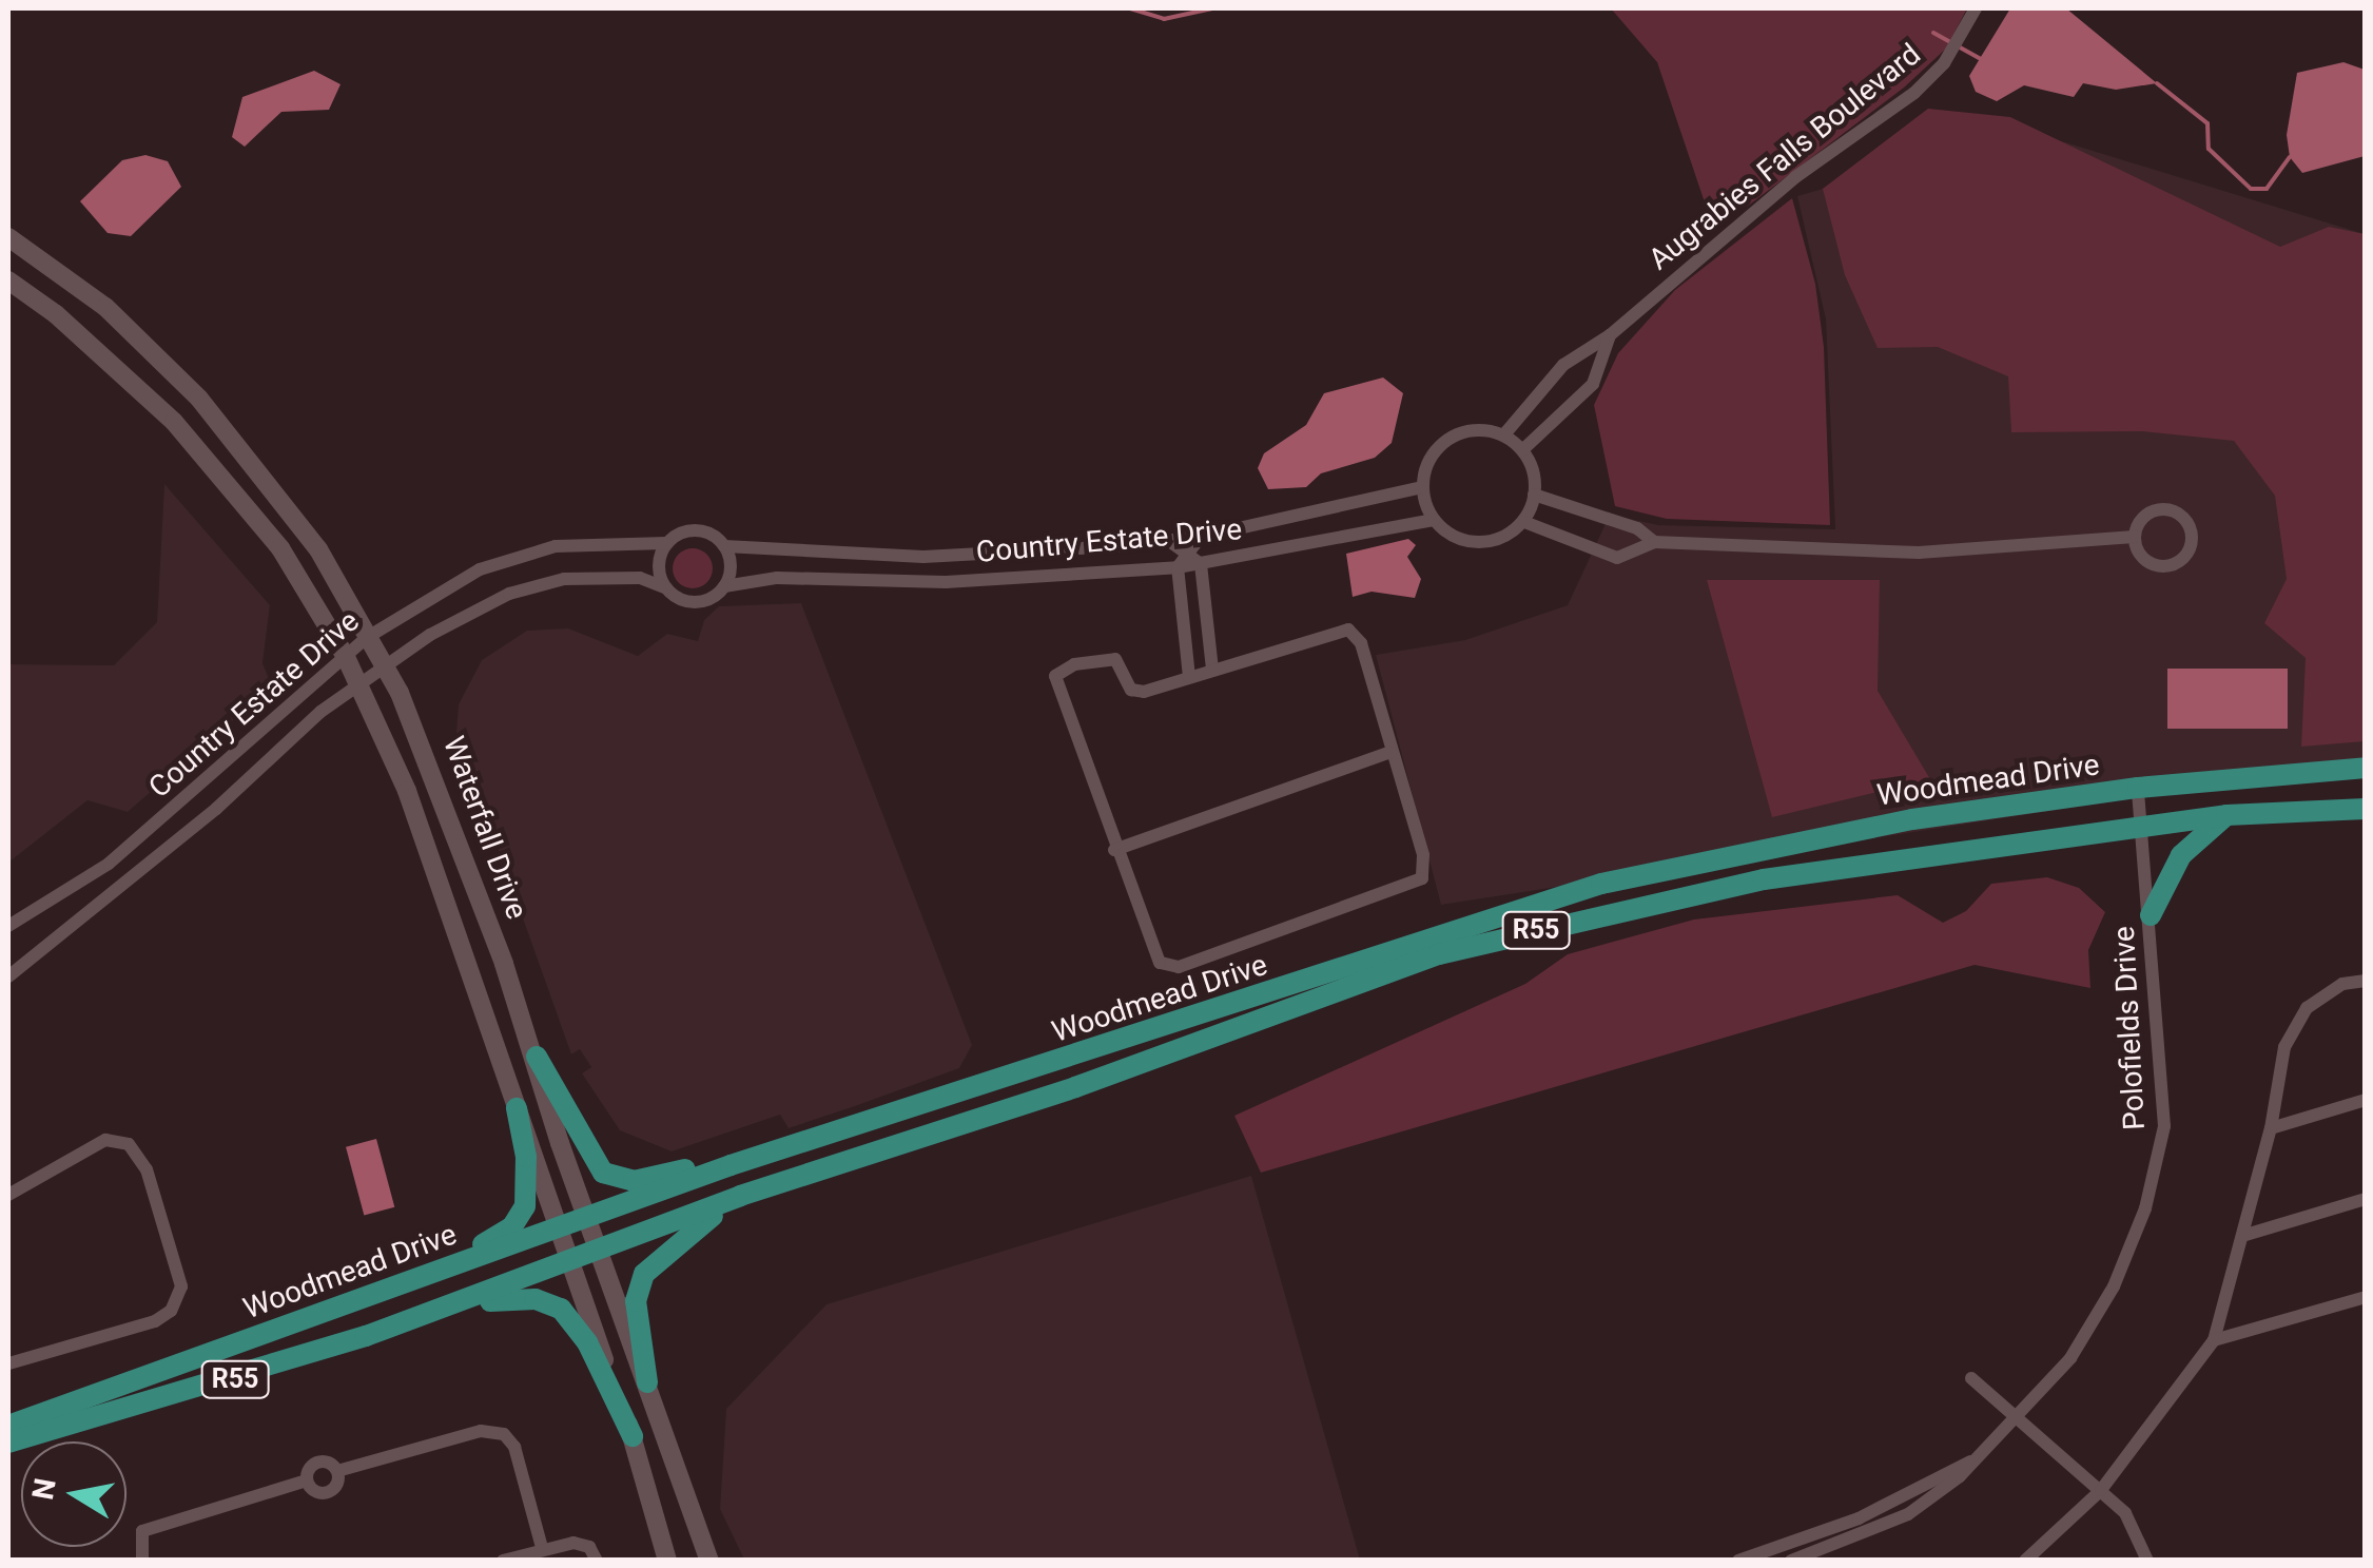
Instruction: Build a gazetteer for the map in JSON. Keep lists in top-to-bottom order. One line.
{"streets":{"main road":["Woodmead Drive","Waterfall Drive","R55"],"street":["Augrabies Falls Boulevard","Country Estate Drive","Polofields Drive"]},"crossings":[["Augrabies Falls Boulevard","Country Estate Drive"],["Country Estate Drive","Waterfall Drive"],["Woodmead Drive","Waterfall Drive"],["Woodmead Drive","Polofields Drive"]],"north":"left"}
